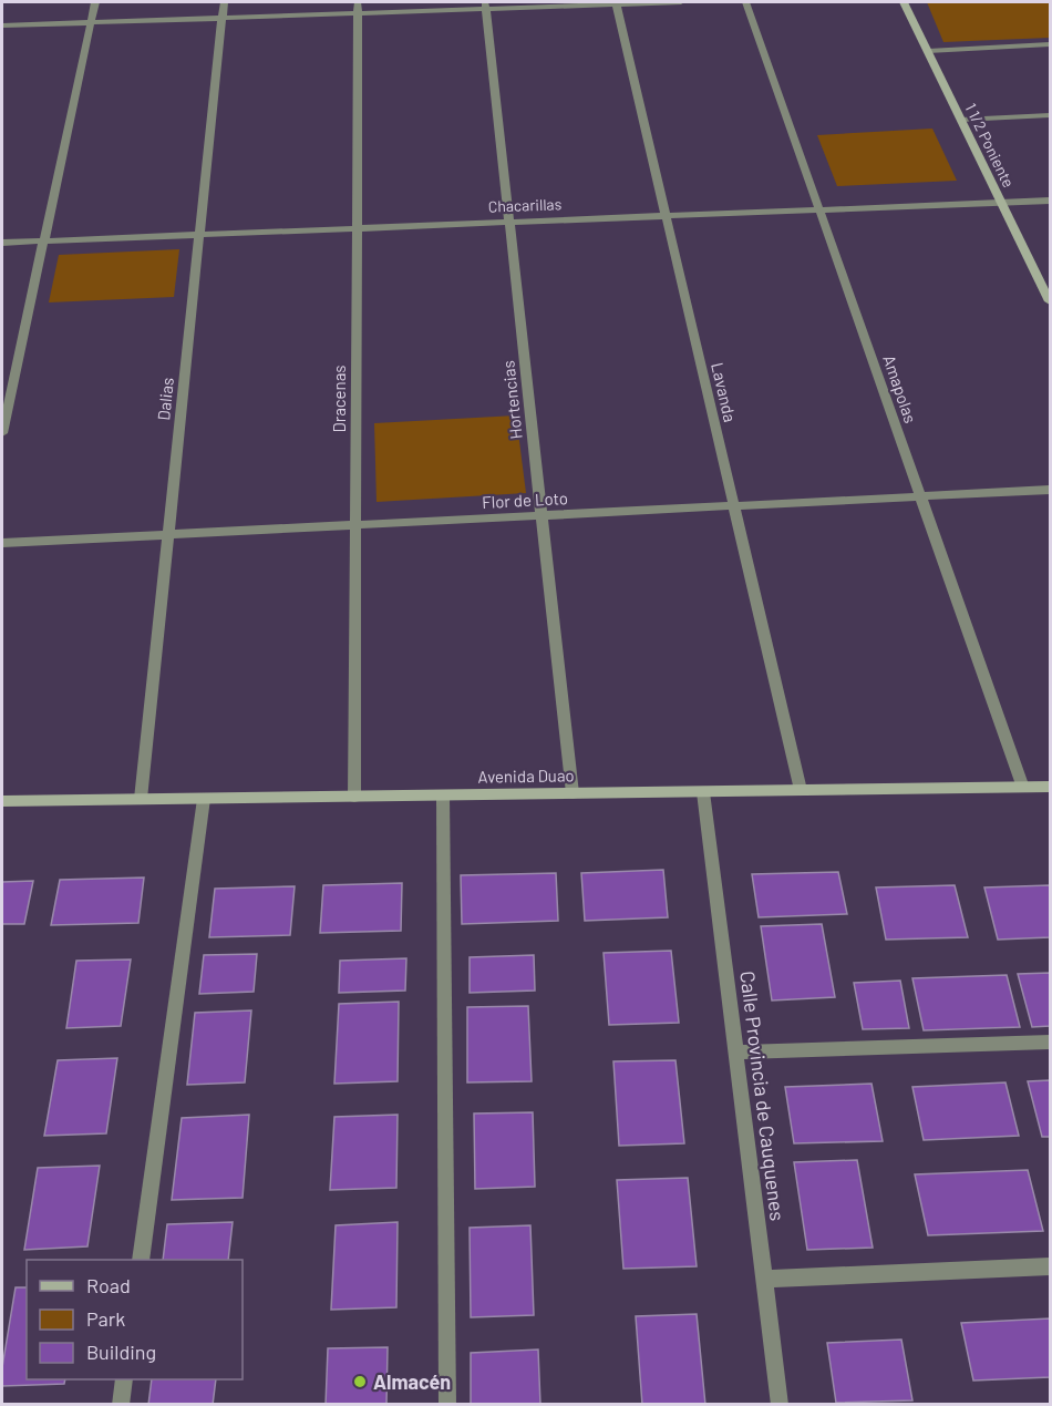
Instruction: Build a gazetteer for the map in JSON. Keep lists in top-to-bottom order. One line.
{"streets":{"street":["1 1/2 Poniente","Chacarillas","Amapolas","Lavanda","Dalias","Dracenas","Hortencias","Flor de Loto","Avenida Duao","Calle Provincia de Cauquenes"]},"crossings":[["1 1/2 Poniente","Chacarillas"],["Chacarillas","Amapolas"],["Chacarillas","Lavanda"],["Chacarillas","Dalias"],["Chacarillas","Dracenas"],["Chacarillas","Hortencias"],["Amapolas","Flor de Loto"],["Amapolas","Avenida Duao"],["Lavanda","Flor de Loto"],["Lavanda","Avenida Duao"],["Dalias","Flor de Loto"],["Dalias","Avenida Duao"],["Dracenas","Flor de Loto"],["Dracenas","Avenida Duao"],["Hortencias","Flor de Loto"],["Hortencias","Avenida Duao"],["Avenida Duao","Calle Provincia de Cauquenes"]],"places":["Almacén"],"legend":["Road","Park","Building"]}
